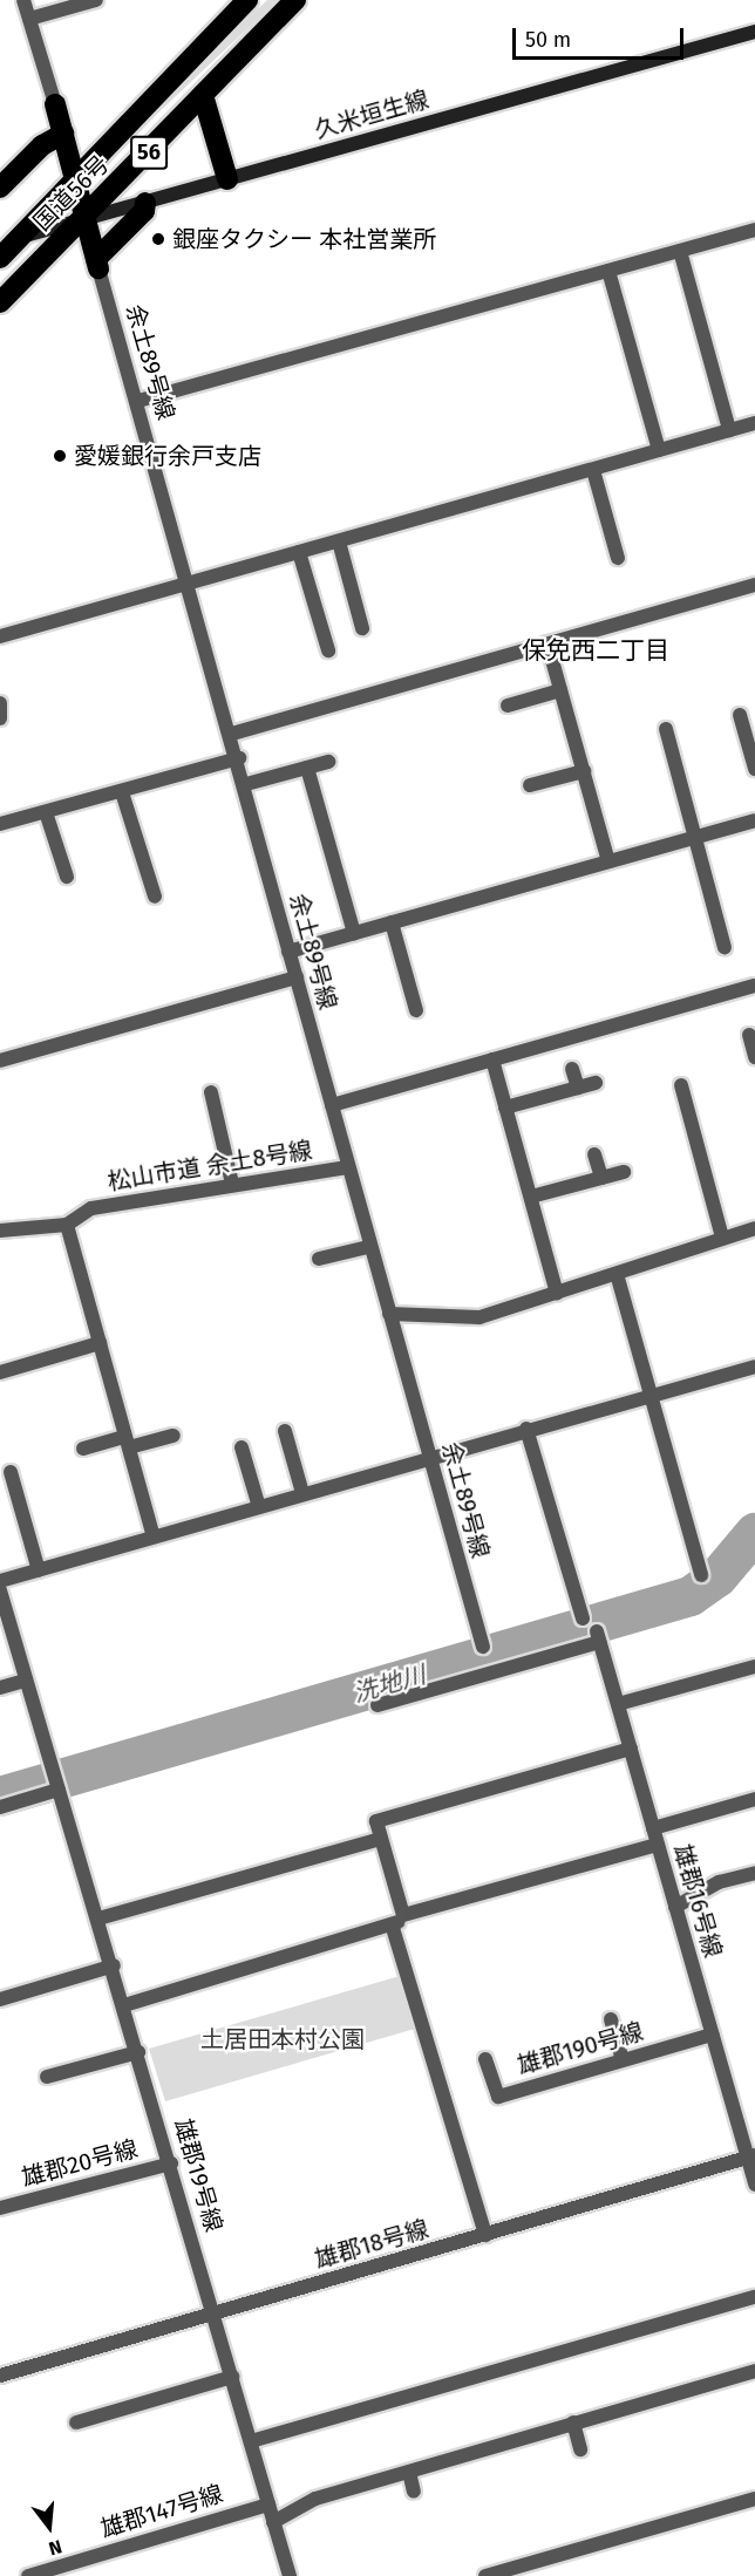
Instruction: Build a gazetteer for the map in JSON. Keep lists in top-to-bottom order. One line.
{"streets":{"highway":["56","国道56号"],"main road":["久米垣生線"],"street":["余土89号線","松山市道 余土8号線","雄郡16号線","雄郡190号線","雄郡20号線","雄郡19号線","雄郡18号線","雄郡147号線"]},"crossings":[["久米垣生線","56"],["久米垣生線","国道56号"],["56","余土89号線"],["余土89号線","松山市道 余土8号線"],["雄郡16号線","雄郡190号線"],["雄郡16号線","雄郡18号線"],["雄郡20号線","雄郡19号線"],["雄郡19号線","雄郡18号線"],["雄郡19号線","雄郡147号線"]],"districts":["保免西二丁目"],"water":["洗地川"],"parks":["土居田本村公園"],"places":["銀座タクシー 本社営業所","愛媛銀行余戸支店"],"scale_bar":"50 m","north":"bottom"}
